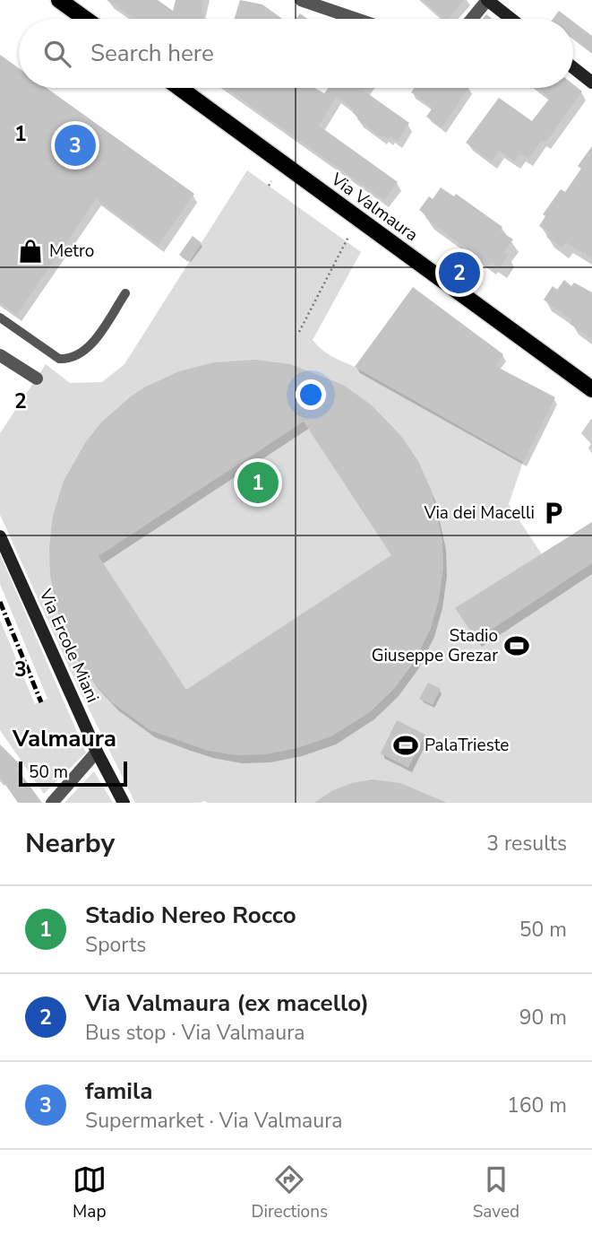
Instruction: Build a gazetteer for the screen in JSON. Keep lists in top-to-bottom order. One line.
{"streets":{"main road":["Via Valmaura"],"street":["Via Ercole Miani"]},"districts":["Valmaura"],"places":{"shop":["Metro"],"parking":["Via dei Macelli"],"sports":["Stadio Giuseppe Grezar","PalaTrieste"]},"scale_bar":"50 m","page":{"search":"Search here","pins":["3","2","1"],"scale":"50 m","heading":["Nearby","3 results"],"list":[{"mark":"1","name":"Stadio Nereo Rocco","note":"Sports","value":"50 m"},{"mark":"2","name":"Via Valmaura (ex macello)","note":"Bus stop · Via Valmaura","value":"90 m"},{"mark":"3","name":"famila","note":"Supermarket · Via Valmaura","value":"160 m"}],"nav":["Map","Directions","Saved"]},"grid":{"rows":["1","2","3"]}}
